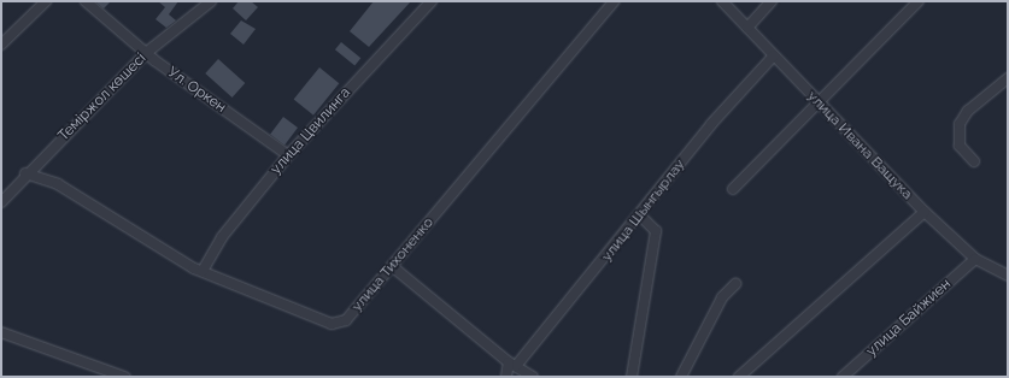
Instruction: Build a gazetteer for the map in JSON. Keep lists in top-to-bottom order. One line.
{"streets":{"street":["Ул. Оркен","Теміржол көшесі","улица Цвилинга","улица Ивана Ващука","улица Шынгырлау","улица Тихоненко","улица Байжиен"]},"crossings":[["Ул. Оркен","Теміржол көшесі"],["Ул. Оркен","улица Цвилинга"],["Теміржол көшесі","улица Тихоненко"],["улица Цвилинга","улица Тихоненко"],["улица Ивана Ващука","улица Шынгырлау"],["улица Ивана Ващука","улица Байжиен"]]}
